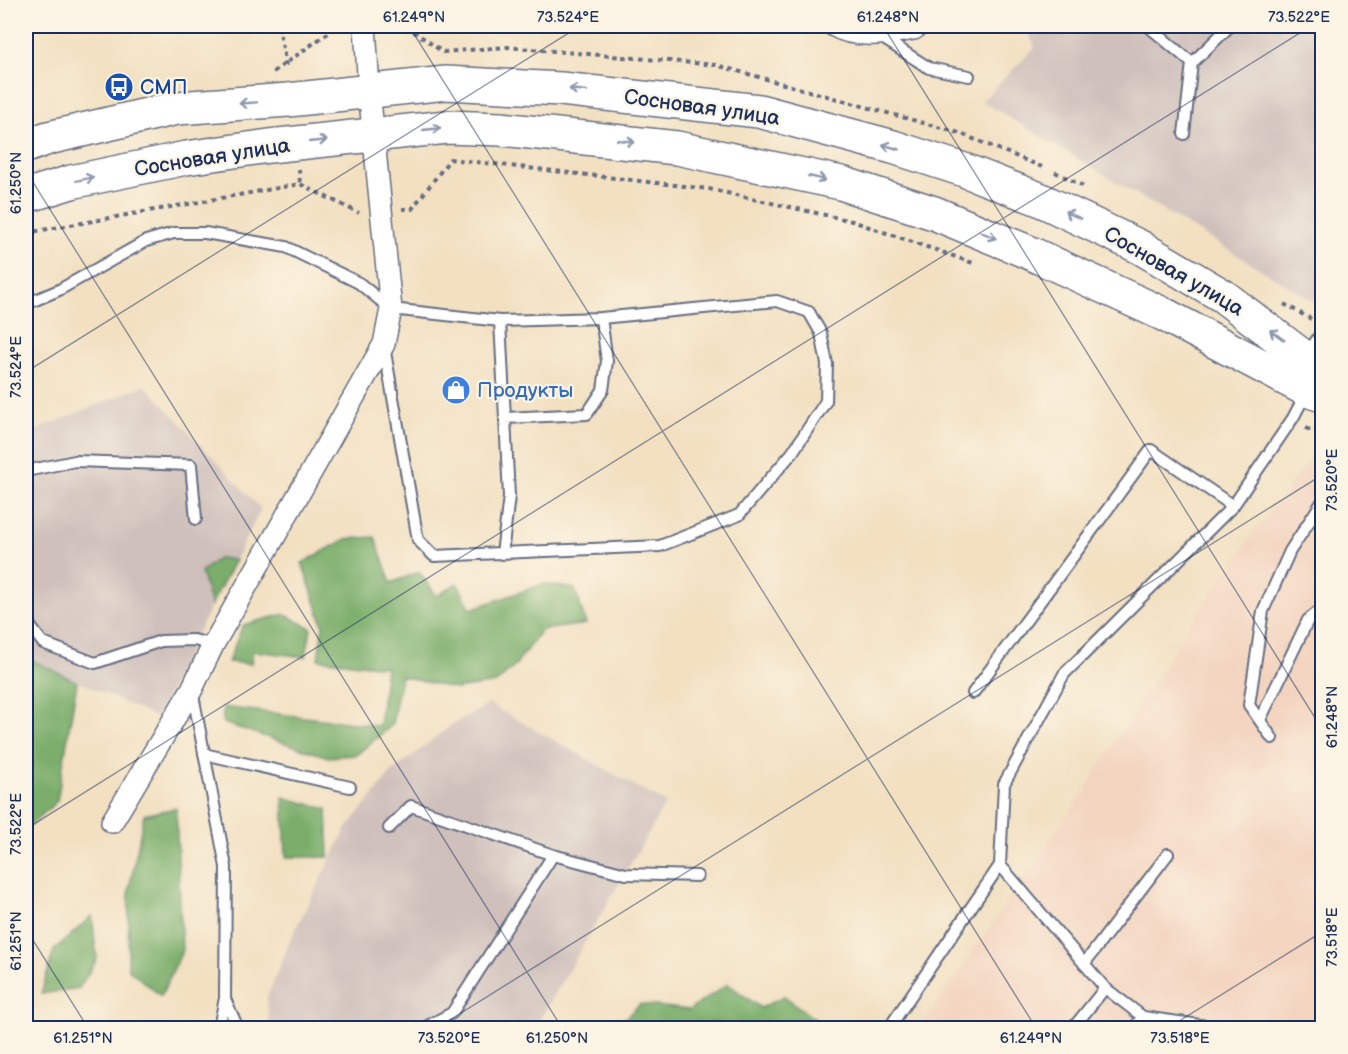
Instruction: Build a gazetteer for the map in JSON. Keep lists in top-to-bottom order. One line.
{"streets":{"main road":["Сосновая улица"]},"places":{"bus stop":["СМП"],"shop":["Продукты"]},"coordinates":["61.249°N","73.524°E","61.248°N","73.522°E","61.250°N","73.520°E","73.518°E","61.251°N"]}
